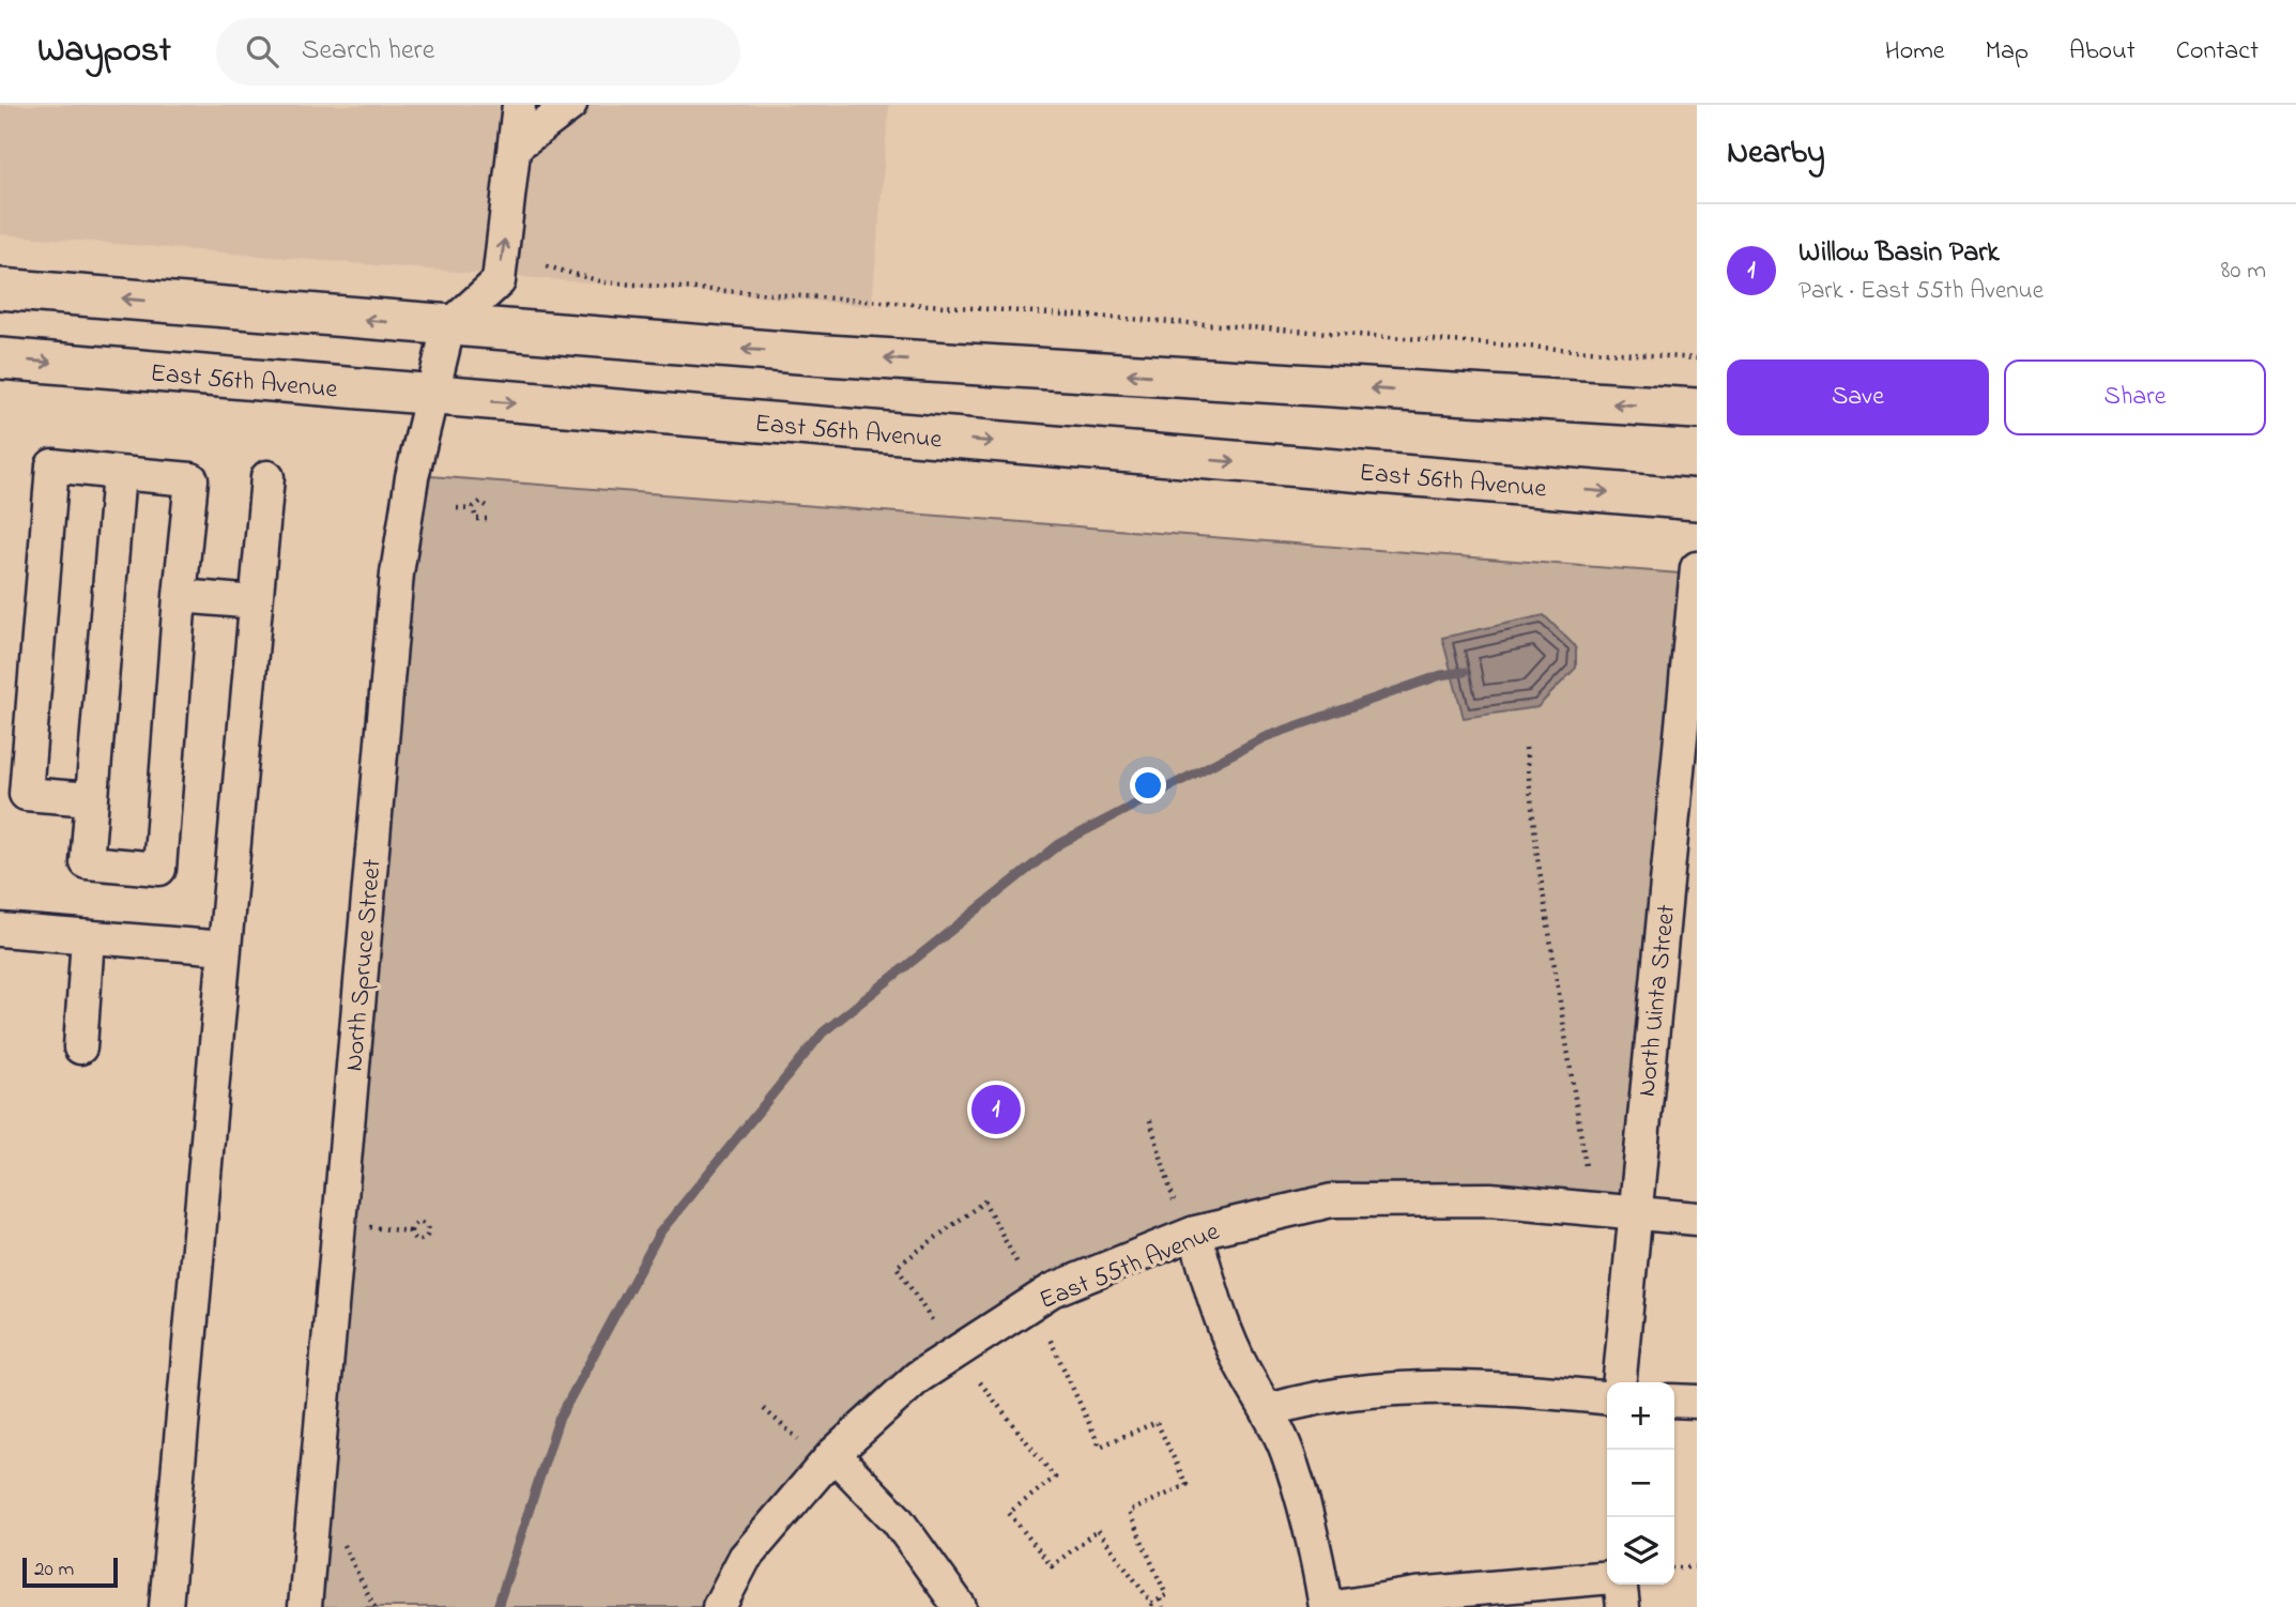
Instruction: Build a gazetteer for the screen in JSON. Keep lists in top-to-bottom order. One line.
{"streets":{"main road":["East 56th Avenue"],"street":["North Spruce Street","North Uinta Street","East 55th Avenue"]},"crossings":[["East 56th Avenue","North Spruce Street"],["North Uinta Street","East 55th Avenue"]],"scale_bar":"20 m","page":{"header":"Waypost","search":"Search here","nav":["Home","Map","About","Contact"],"heading":"Nearby","list":[{"mark":"1","name":"Willow Basin Park","note":"Park · East 55th Avenue","value":"80 m"}],"buttons":["Save","Share"],"pins":"1","map_buttons":["+","−"],"scale":"20 m"}}
